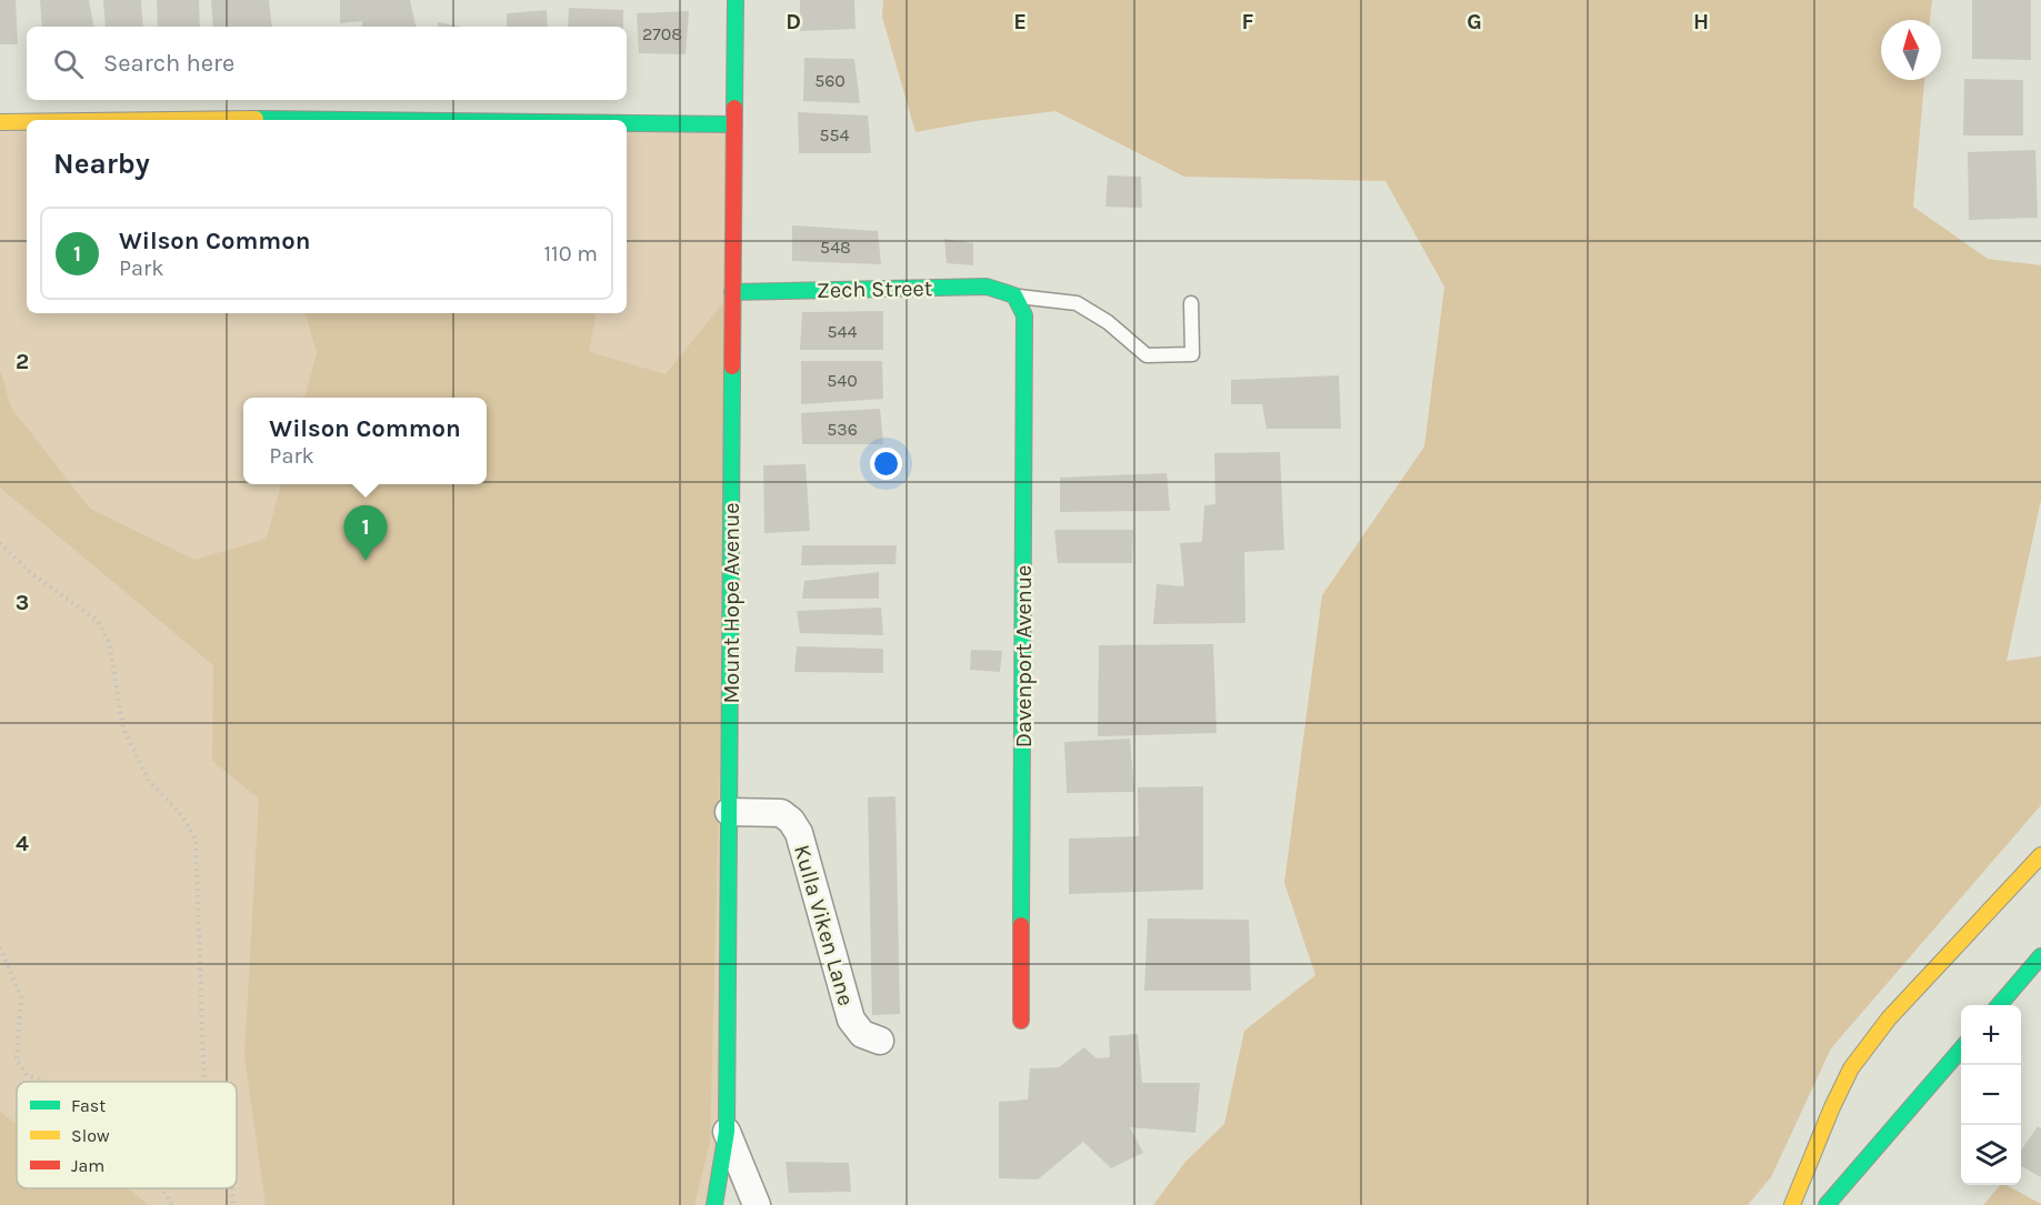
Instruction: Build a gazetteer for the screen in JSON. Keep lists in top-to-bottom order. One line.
{"streets":{"street":["Zech Street","Mount Hope Avenue","Davenport Avenue","Kulla Viken Lane"]},"crossings":[["Zech Street","Mount Hope Avenue"],["Zech Street","Davenport Avenue"],["Mount Hope Avenue","Kulla Viken Lane"]],"house_numbers":["2708","560","554","548","544","540","536"],"legend":["Fast","Slow","Jam"],"north":"top","page":{"search":"Search here","heading":"Nearby","list":[{"mark":"1","name":"Wilson Common","note":"Park","value":"110 m"}],"popup":["Wilson Common","Park"],"pins":"1","map_buttons":["+","−"]},"grid":{"columns":["D","E","F","G","H"],"rows":["2","3","4"]}}
